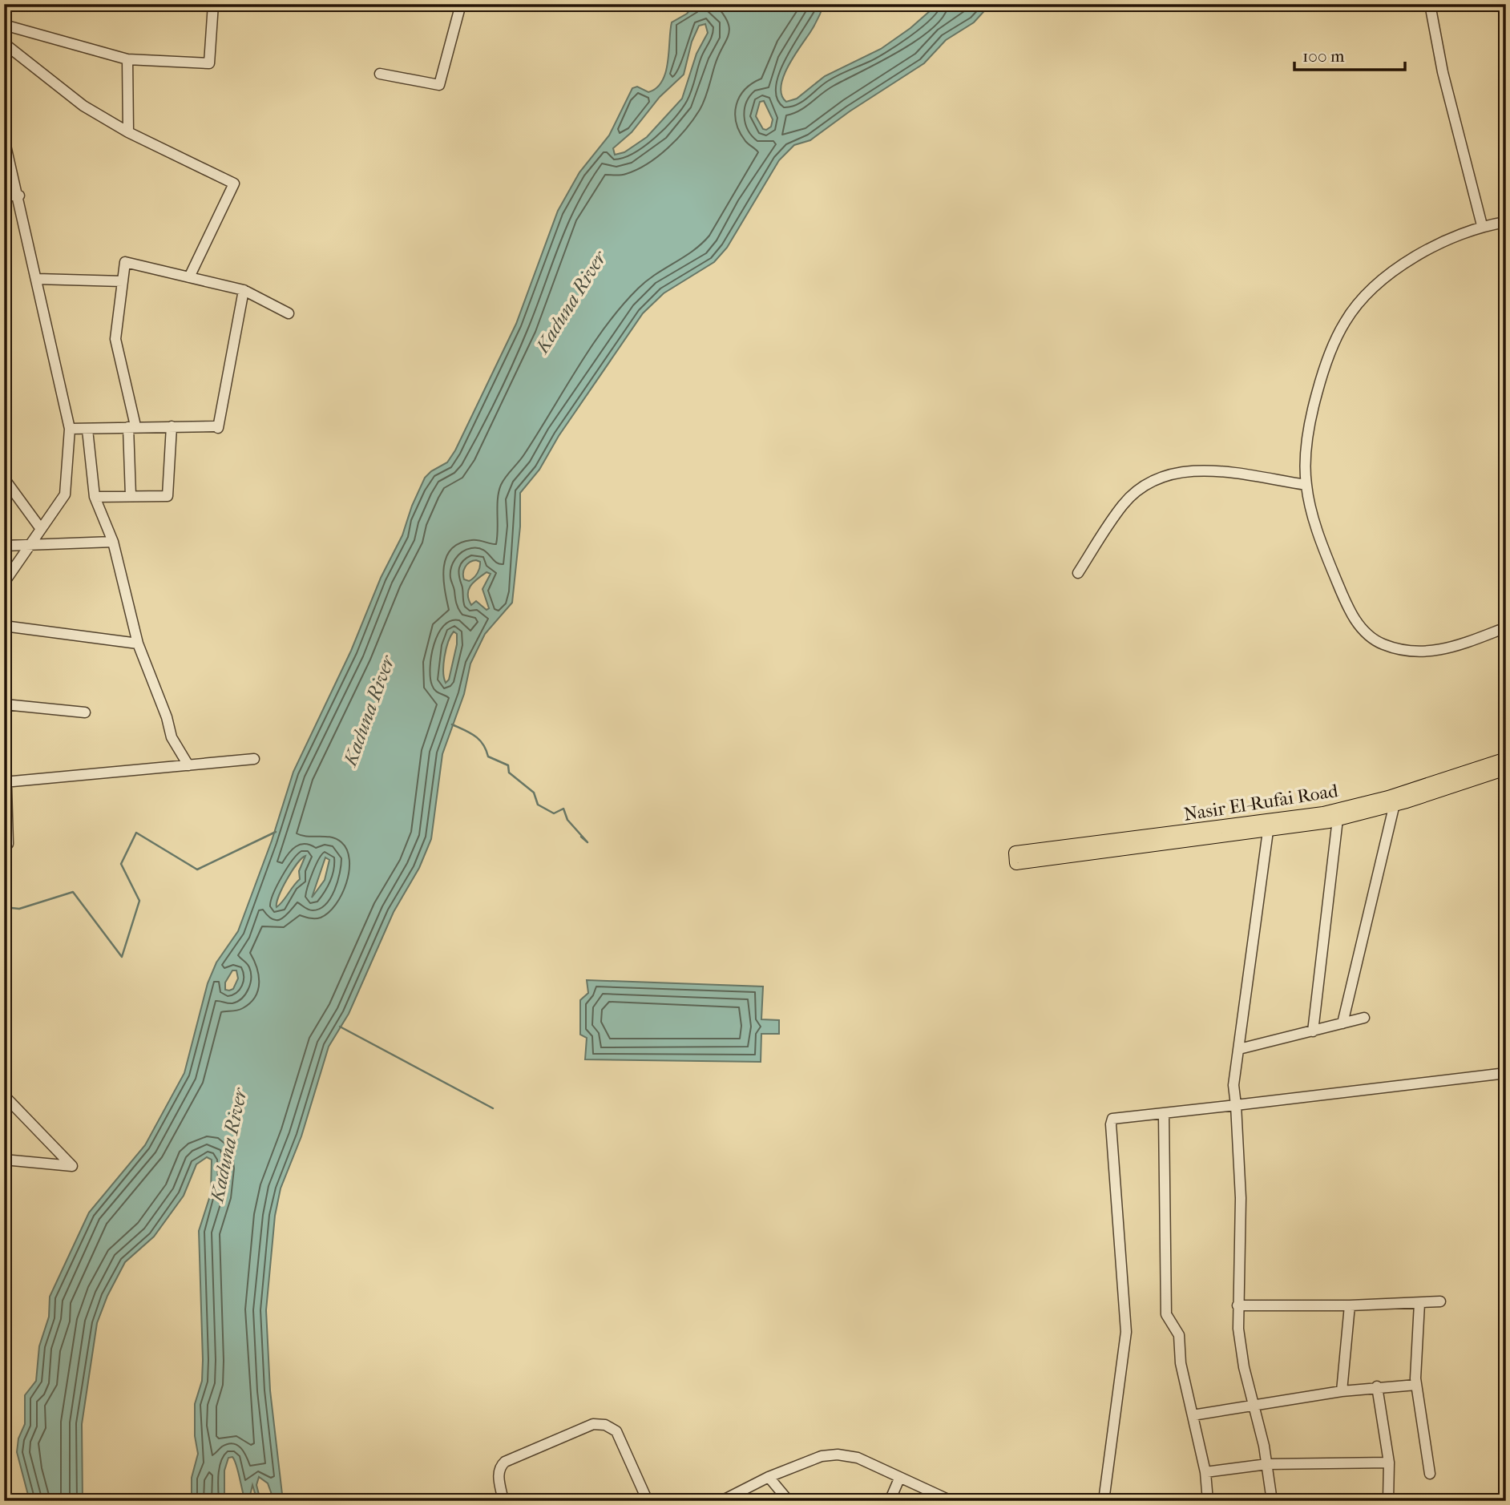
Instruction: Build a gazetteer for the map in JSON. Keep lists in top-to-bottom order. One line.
{"streets":{"main road":["Nasir El-Rufai Road"]},"water":["Kaduna River"],"scale_bar":"100 m"}
